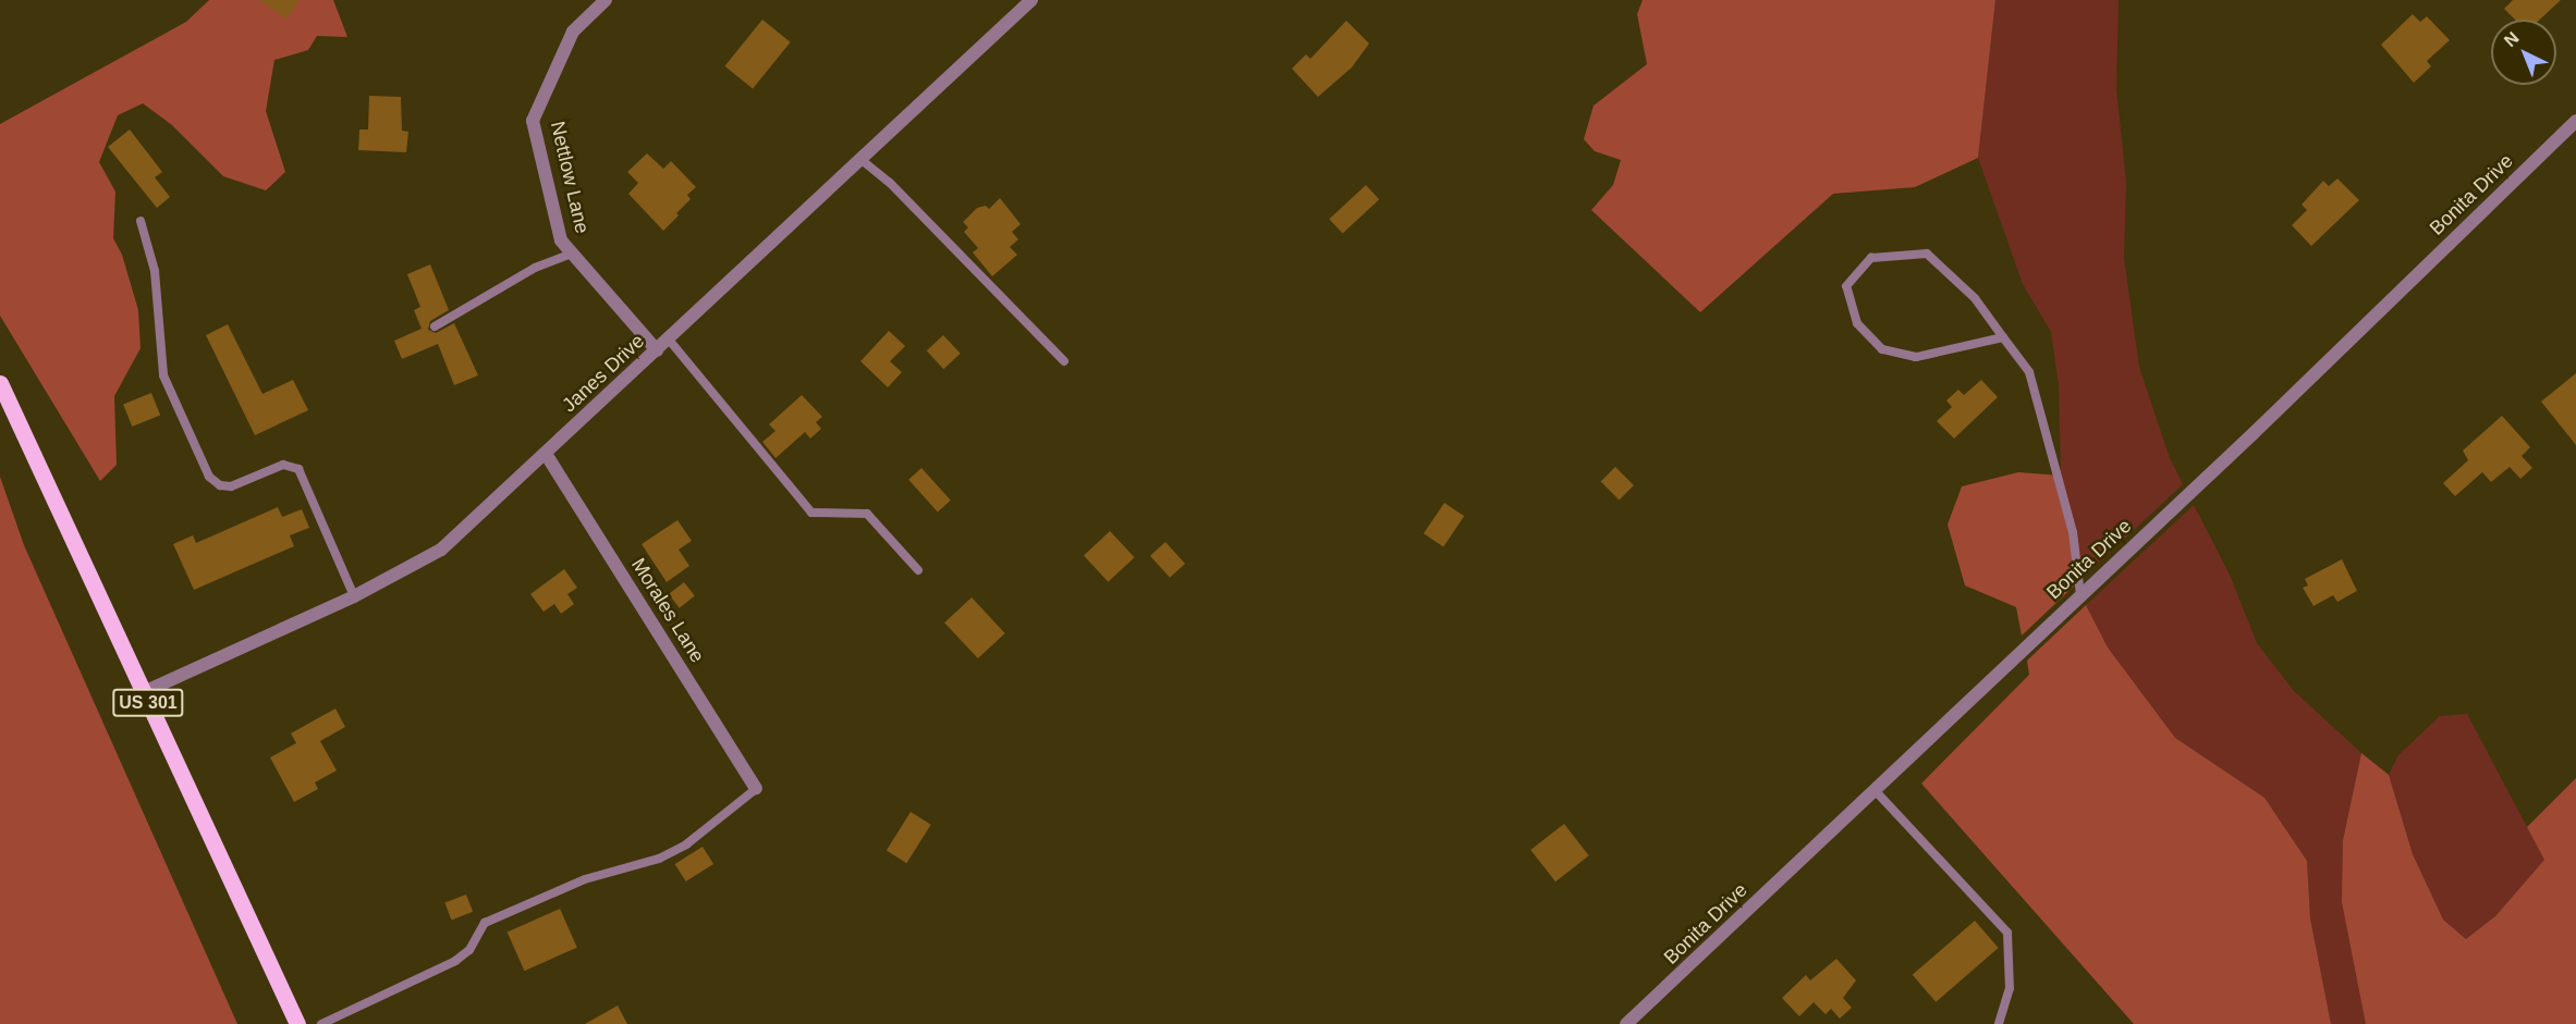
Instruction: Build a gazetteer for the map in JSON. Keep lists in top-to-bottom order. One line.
{"streets":{"main road":["US 301"],"street":["Nettlow Lane","Bonita Drive","Janes Drive","Morales Lane"]},"crossings":[["Nettlow Lane","Janes Drive"],["Janes Drive","Morales Lane"],["Janes Drive","US 301"]],"north":"top left"}
